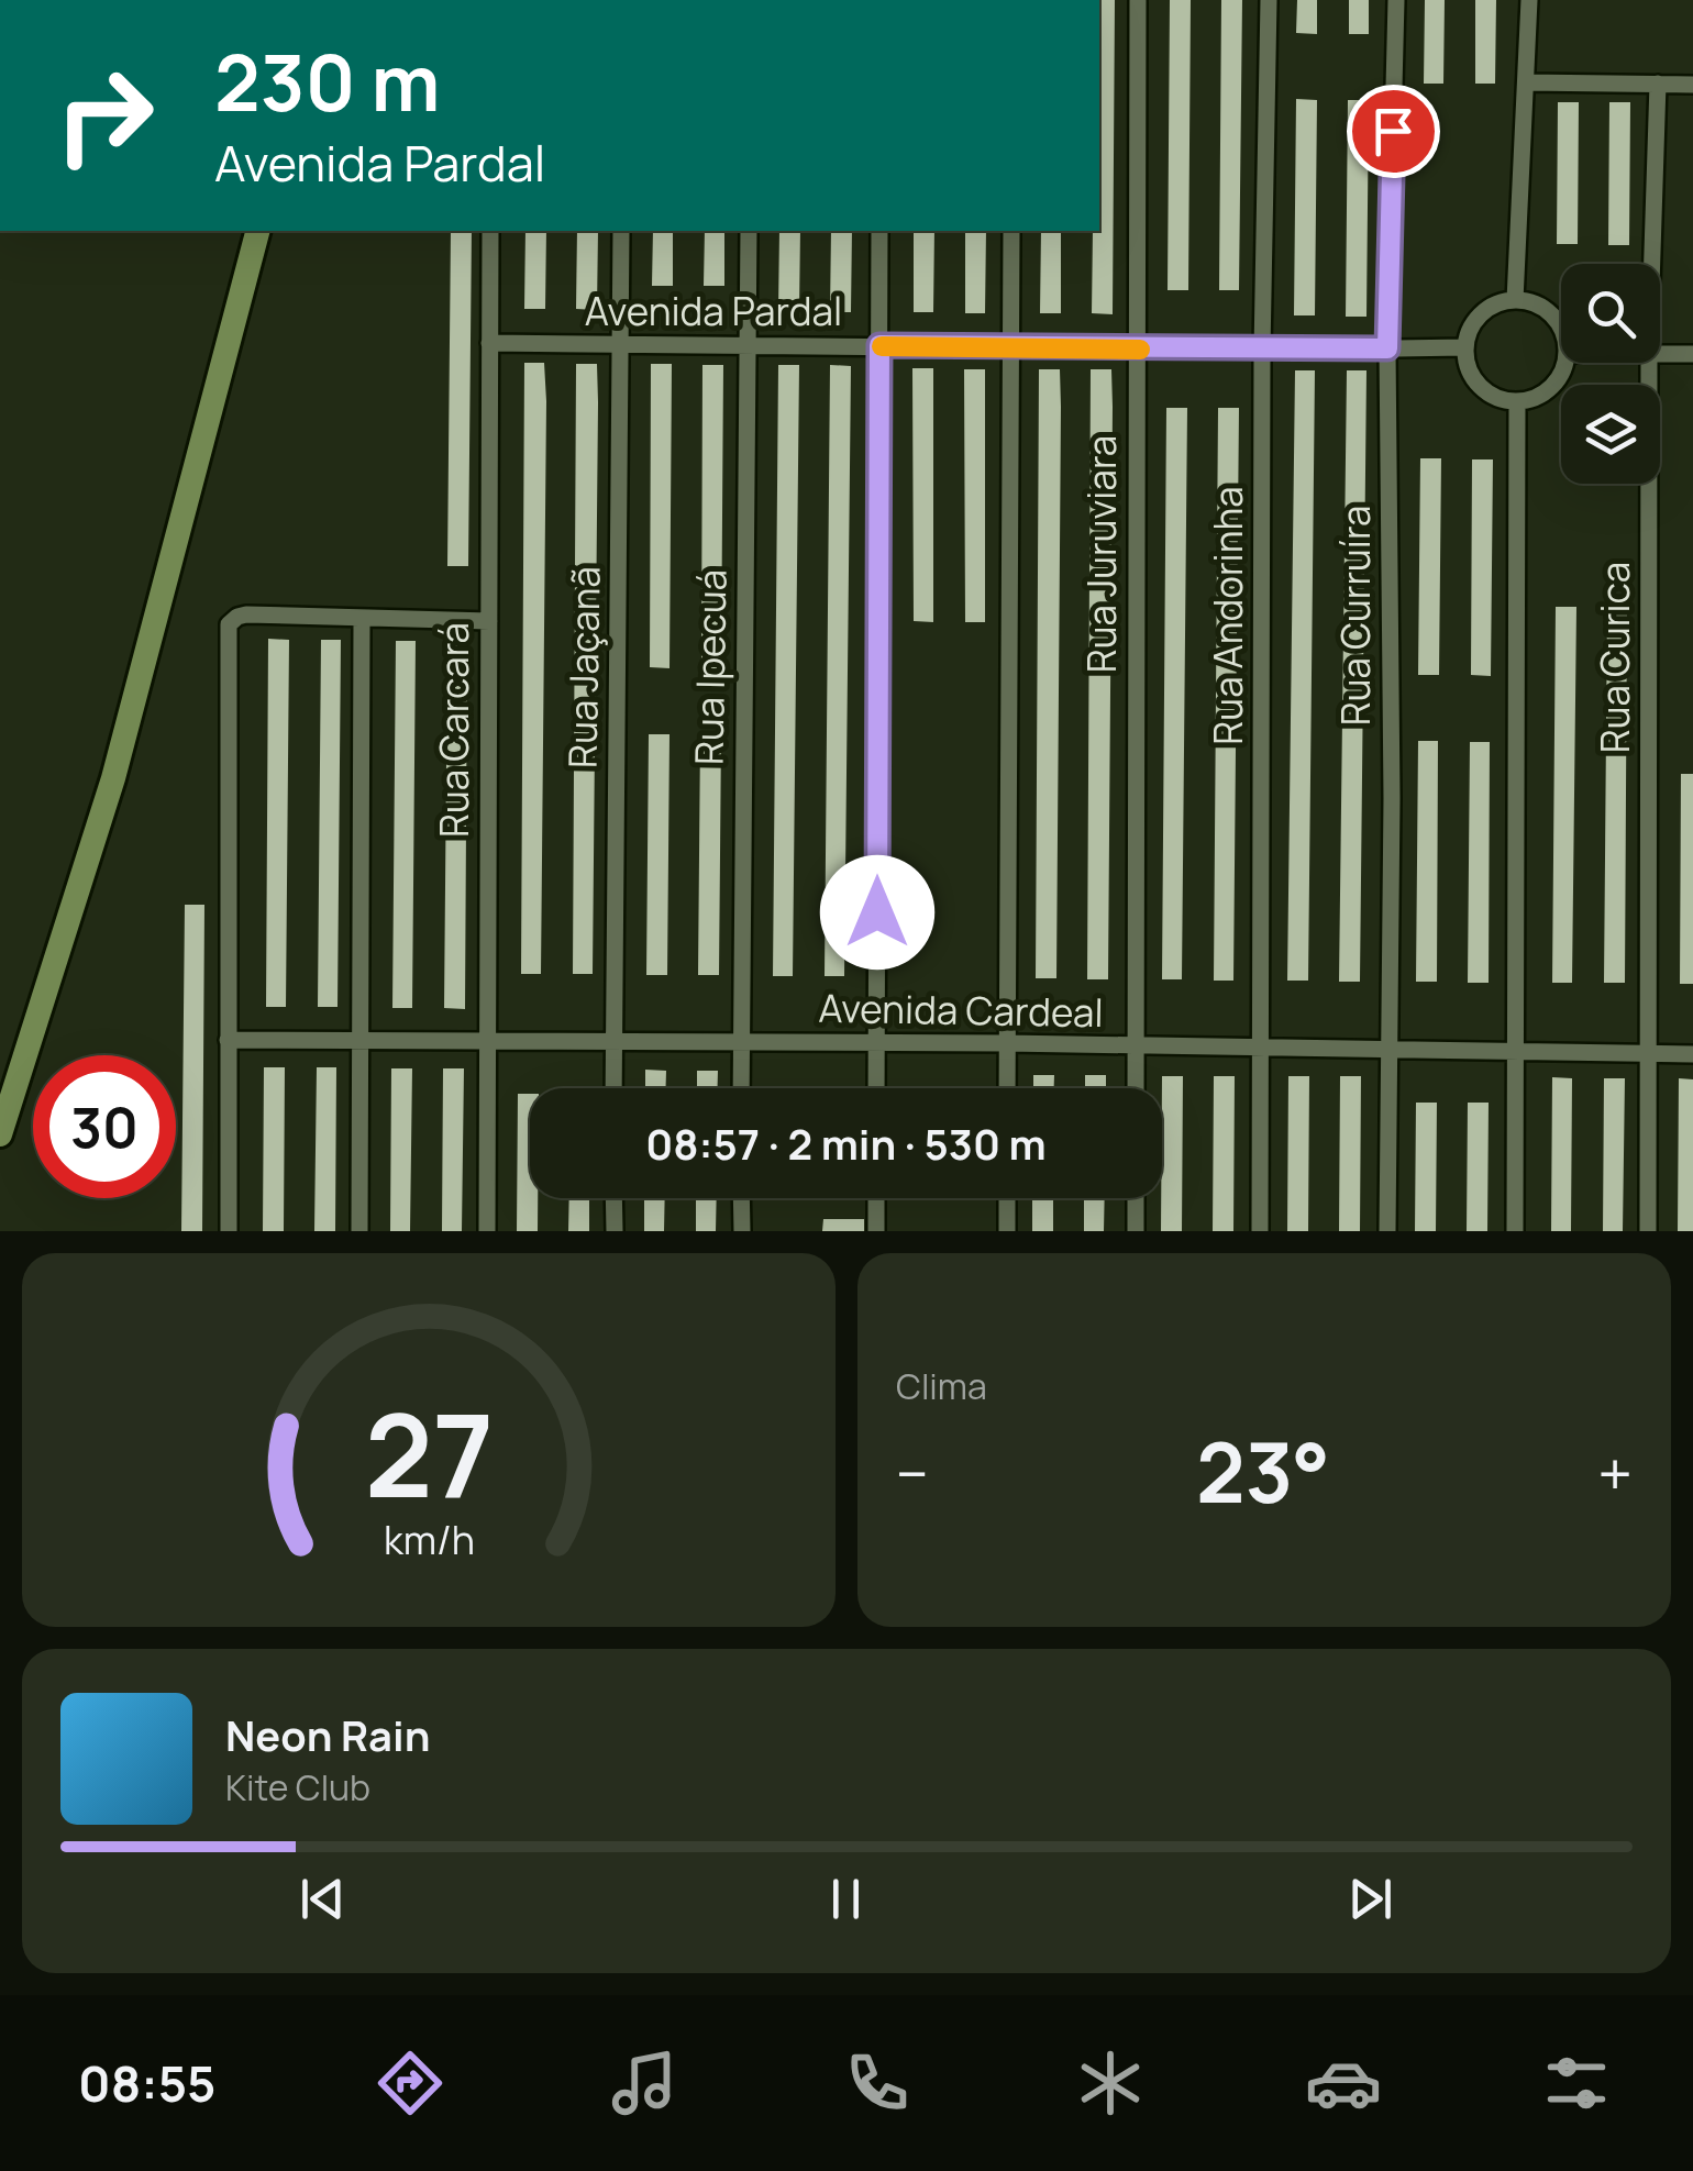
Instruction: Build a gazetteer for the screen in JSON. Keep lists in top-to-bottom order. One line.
{"streets":{"street":["Avenida Pardal","Rua Juruviara","Rua Andorinha","Rua Curruíra","Rua Curica","Rua Jaçanã","Rua Ipecuá","Rua Carcará","Avenida Cardeal"]},"crossings":[["Avenida Pardal","Rua Juruviara"],["Avenida Pardal","Rua Andorinha"],["Avenida Pardal","Rua Curruíra"],["Avenida Pardal","Rua Jaçanã"],["Avenida Pardal","Rua Ipecuá"],["Avenida Pardal","Rua Carcará"],["Rua Juruviara","Avenida Cardeal"],["Rua Andorinha","Avenida Cardeal"],["Rua Curruíra","Avenida Cardeal"],["Rua Curica","Avenida Cardeal"],["Rua Jaçanã","Avenida Cardeal"],["Rua Ipecuá","Avenida Cardeal"],["Rua Carcará","Avenida Cardeal"]],"page":{"turn":["230 m","Avenida Pardal"],"limit":"30","trip":"08:57 · 2 min · 530 m","tile":"Clima","heat":["−","23°","+"],"song":["Neon Rain","Kite Club"],"tabs":"08:55","gauge":["27","km/h"]}}
